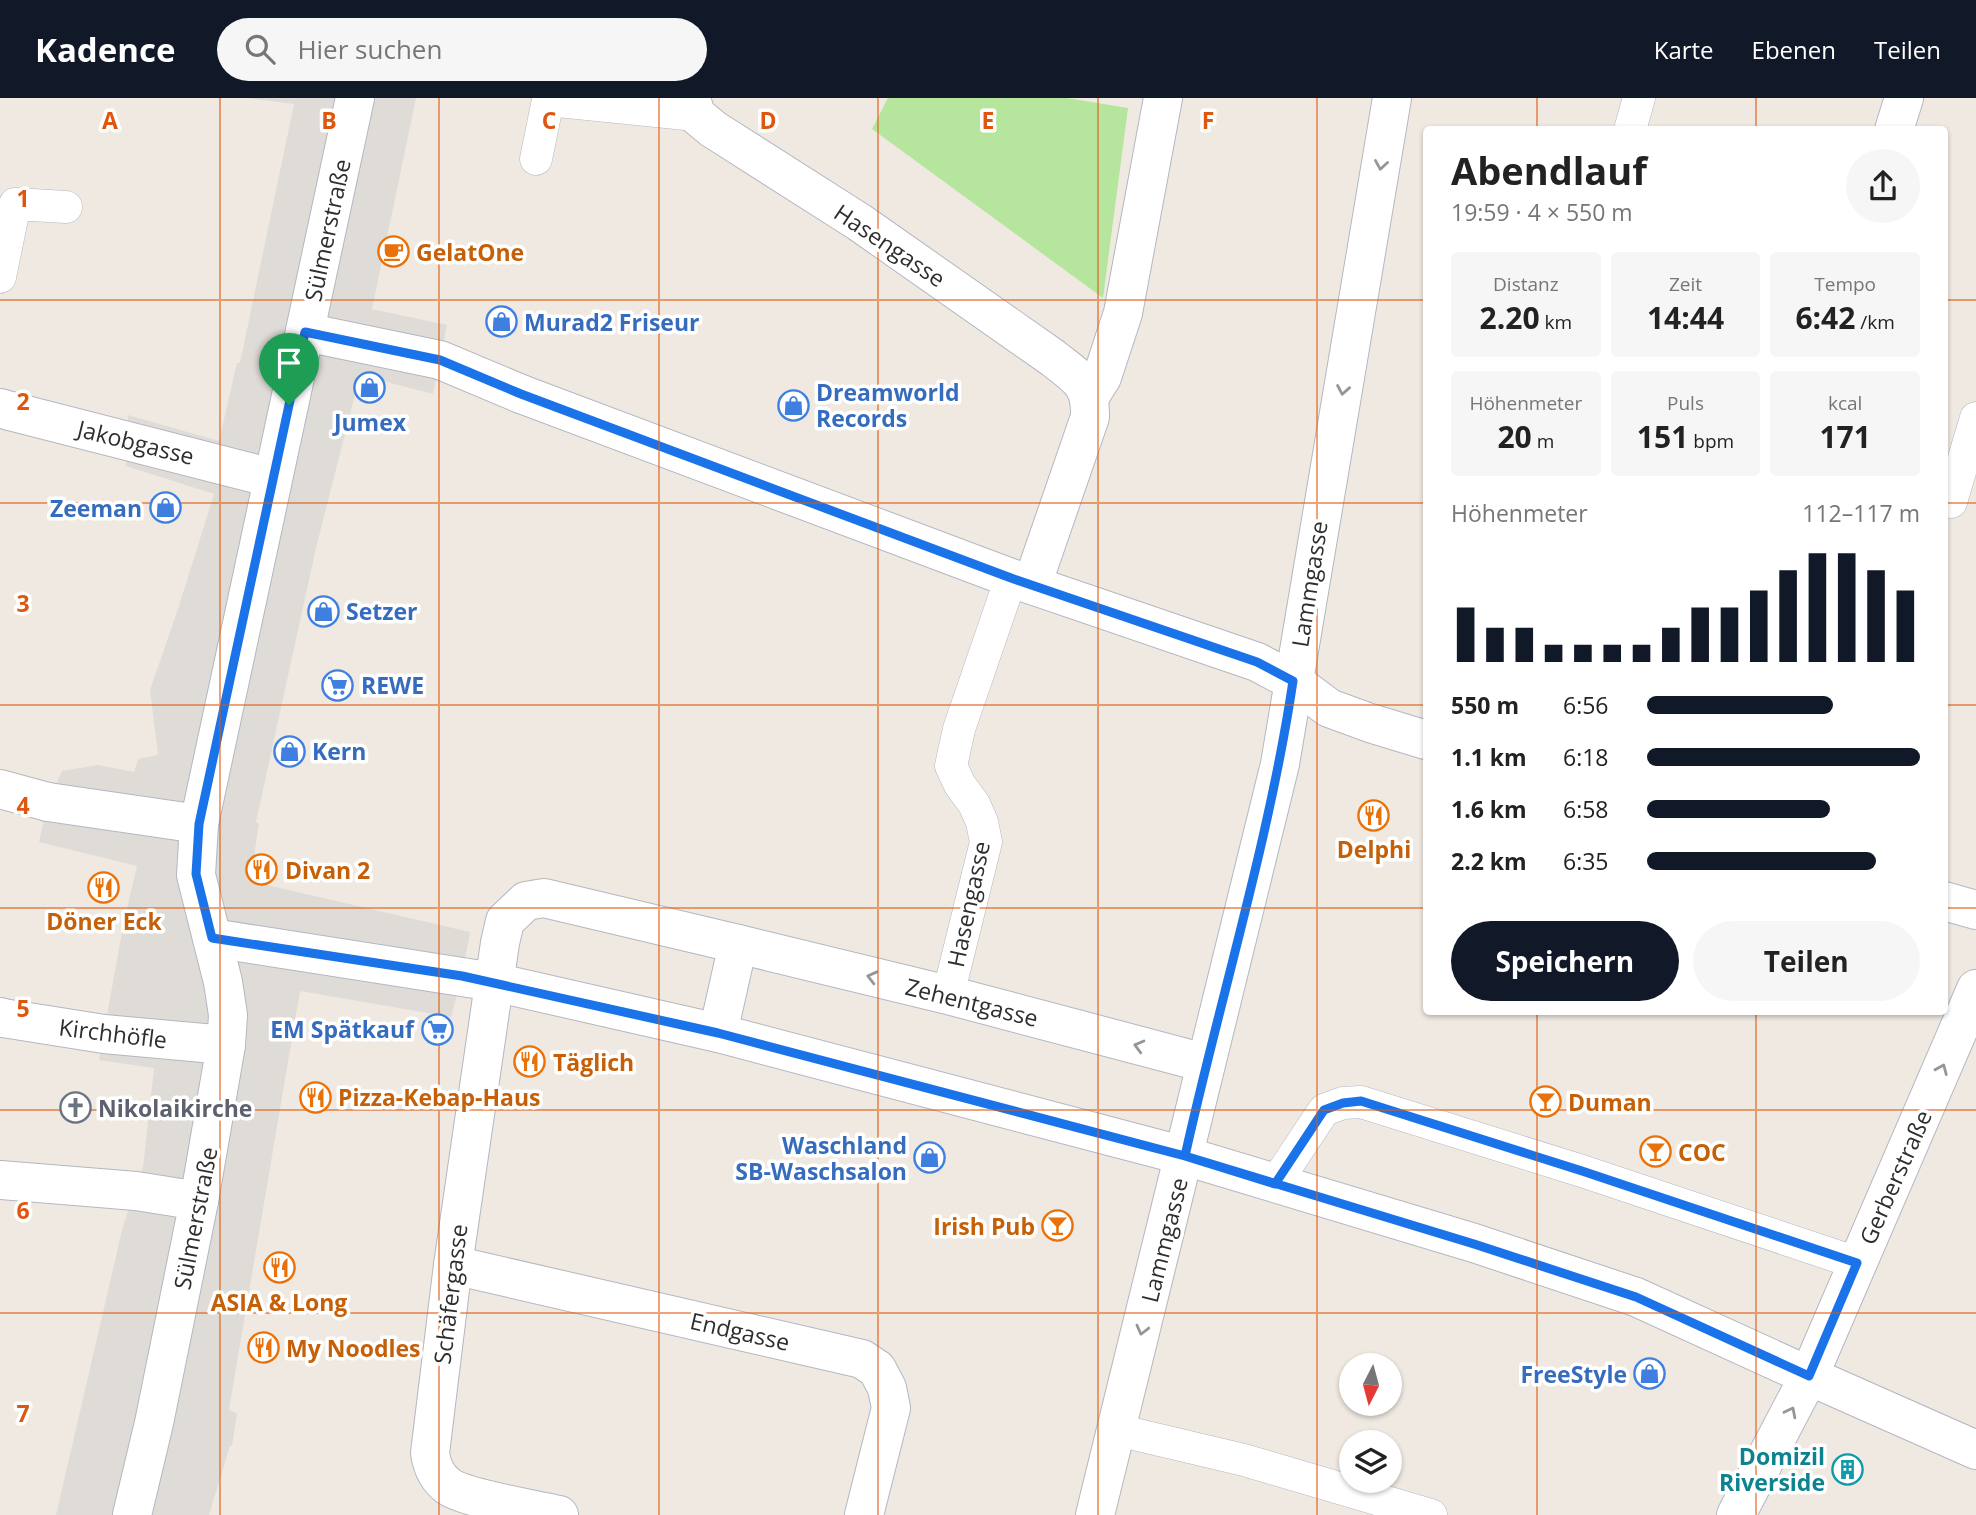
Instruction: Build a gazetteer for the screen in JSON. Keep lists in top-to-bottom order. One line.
{"streets":{"street":["Sülmerstraße","Hasengasse","Jakobgasse","Lammgasse","Zehentgasse","Kirchhöfle","Gerberstraße","Schäfergasse","Endgasse"]},"crossings":[["Sülmerstraße","Jakobgasse"],["Sülmerstraße","Kirchhöfle"],["Hasengasse","Zehentgasse"],["Lammgasse","Zehentgasse"],["Zehentgasse","Schäfergasse"],["Schäfergasse","Endgasse"]],"one_way":["Lammgasse","Gerberstraße"],"places":{"cafe":["GelatOne"],"shop":["Murad2 Friseur","Jumex","Dreamworld Records","Zeeman","Setzer","Kern","Waschland SB-Waschsalon","FreeStyle"],"supermarket":["REWE","EM Spätkauf"],"restaurant":["Delphi","Divan 2","Döner Eck","Täglich","Pizza-Kebap-Haus","ASIA & Long","My Noodles"],"bar":["Duman","COC","Irish Pub"],"church":["Nikolaikirche"],"building":["Domizil Riverside"]},"north":"bottom","page":{"header":"Kadence","search":"Hier suchen","nav":["Karte","Ebenen","Teilen"],"heading":["Abendlauf","19:59 · 4 × 550 m"],"stats":[["Distanz","2.20 km"],["Zeit","14:44"],["Tempo","6:42 /km"],["Höhenmeter","20 m"],["Puls","151 bpm"],["kcal","171"]],"chart":["Höhenmeter","112–117 m"],"list":[{"name":"550 m","note":"6:56"},{"name":"1.1 km","note":"6:18"},{"name":"1.6 km","note":"6:58"},{"name":"2.2 km","note":"6:35"}],"buttons":["Speichern","Teilen"]},"grid":{"columns":["A","B","C","D","E","F"],"rows":["1","2","3","4","5","6","7"]}}
